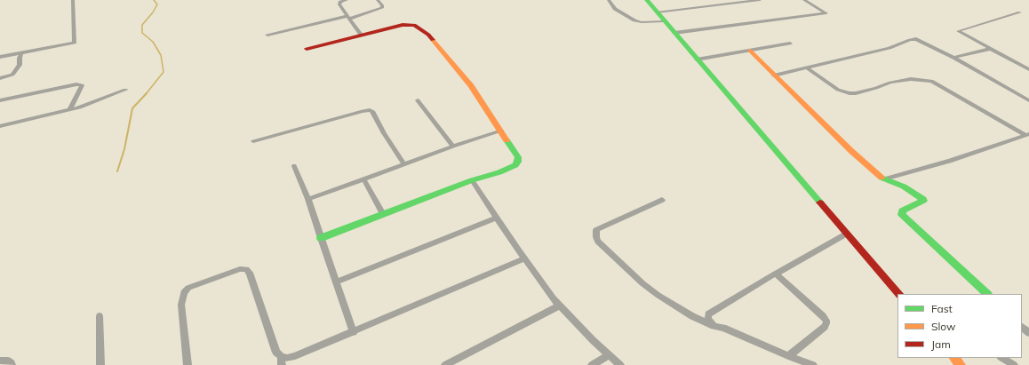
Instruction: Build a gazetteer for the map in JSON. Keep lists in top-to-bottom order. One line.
{"legend":["Fast","Slow","Jam"]}
